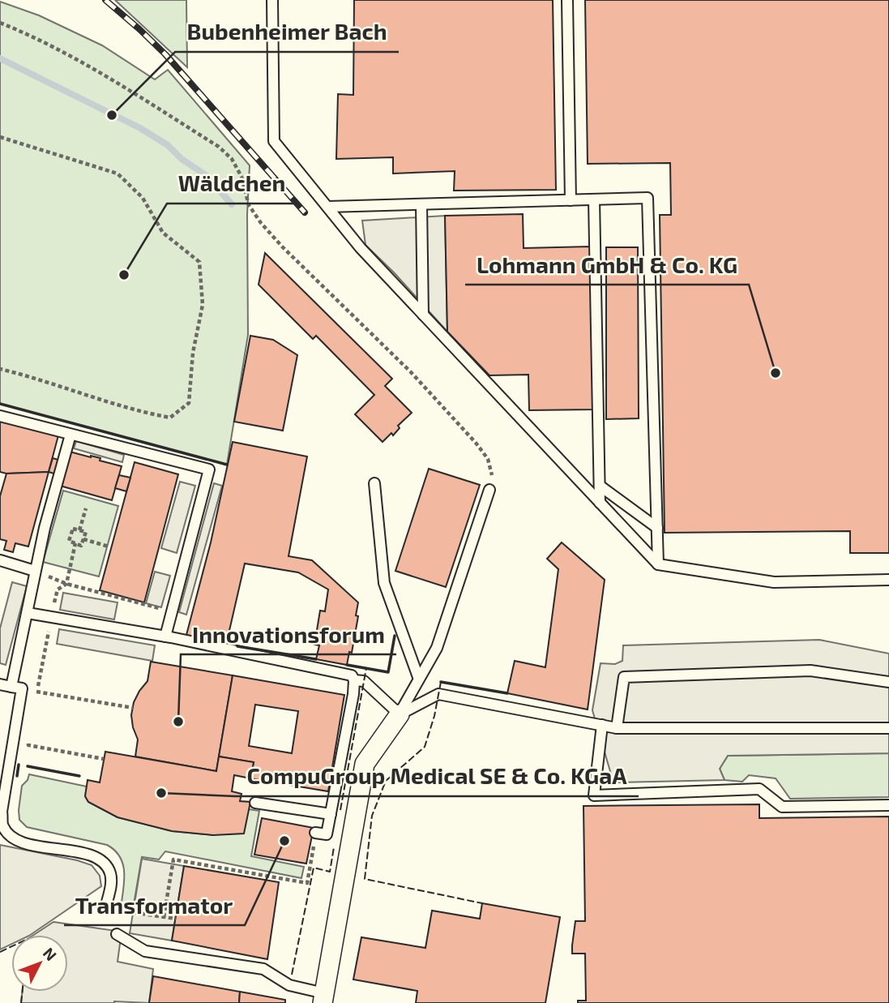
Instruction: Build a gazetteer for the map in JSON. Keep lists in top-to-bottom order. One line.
{"places":["Bubenheimer Bach","Wäldchen","Lohmann GmbH & Co. KG","Innovationsforum","CompuGroup Medical SE & Co. KGaA","Transformator"],"north":"top right"}
